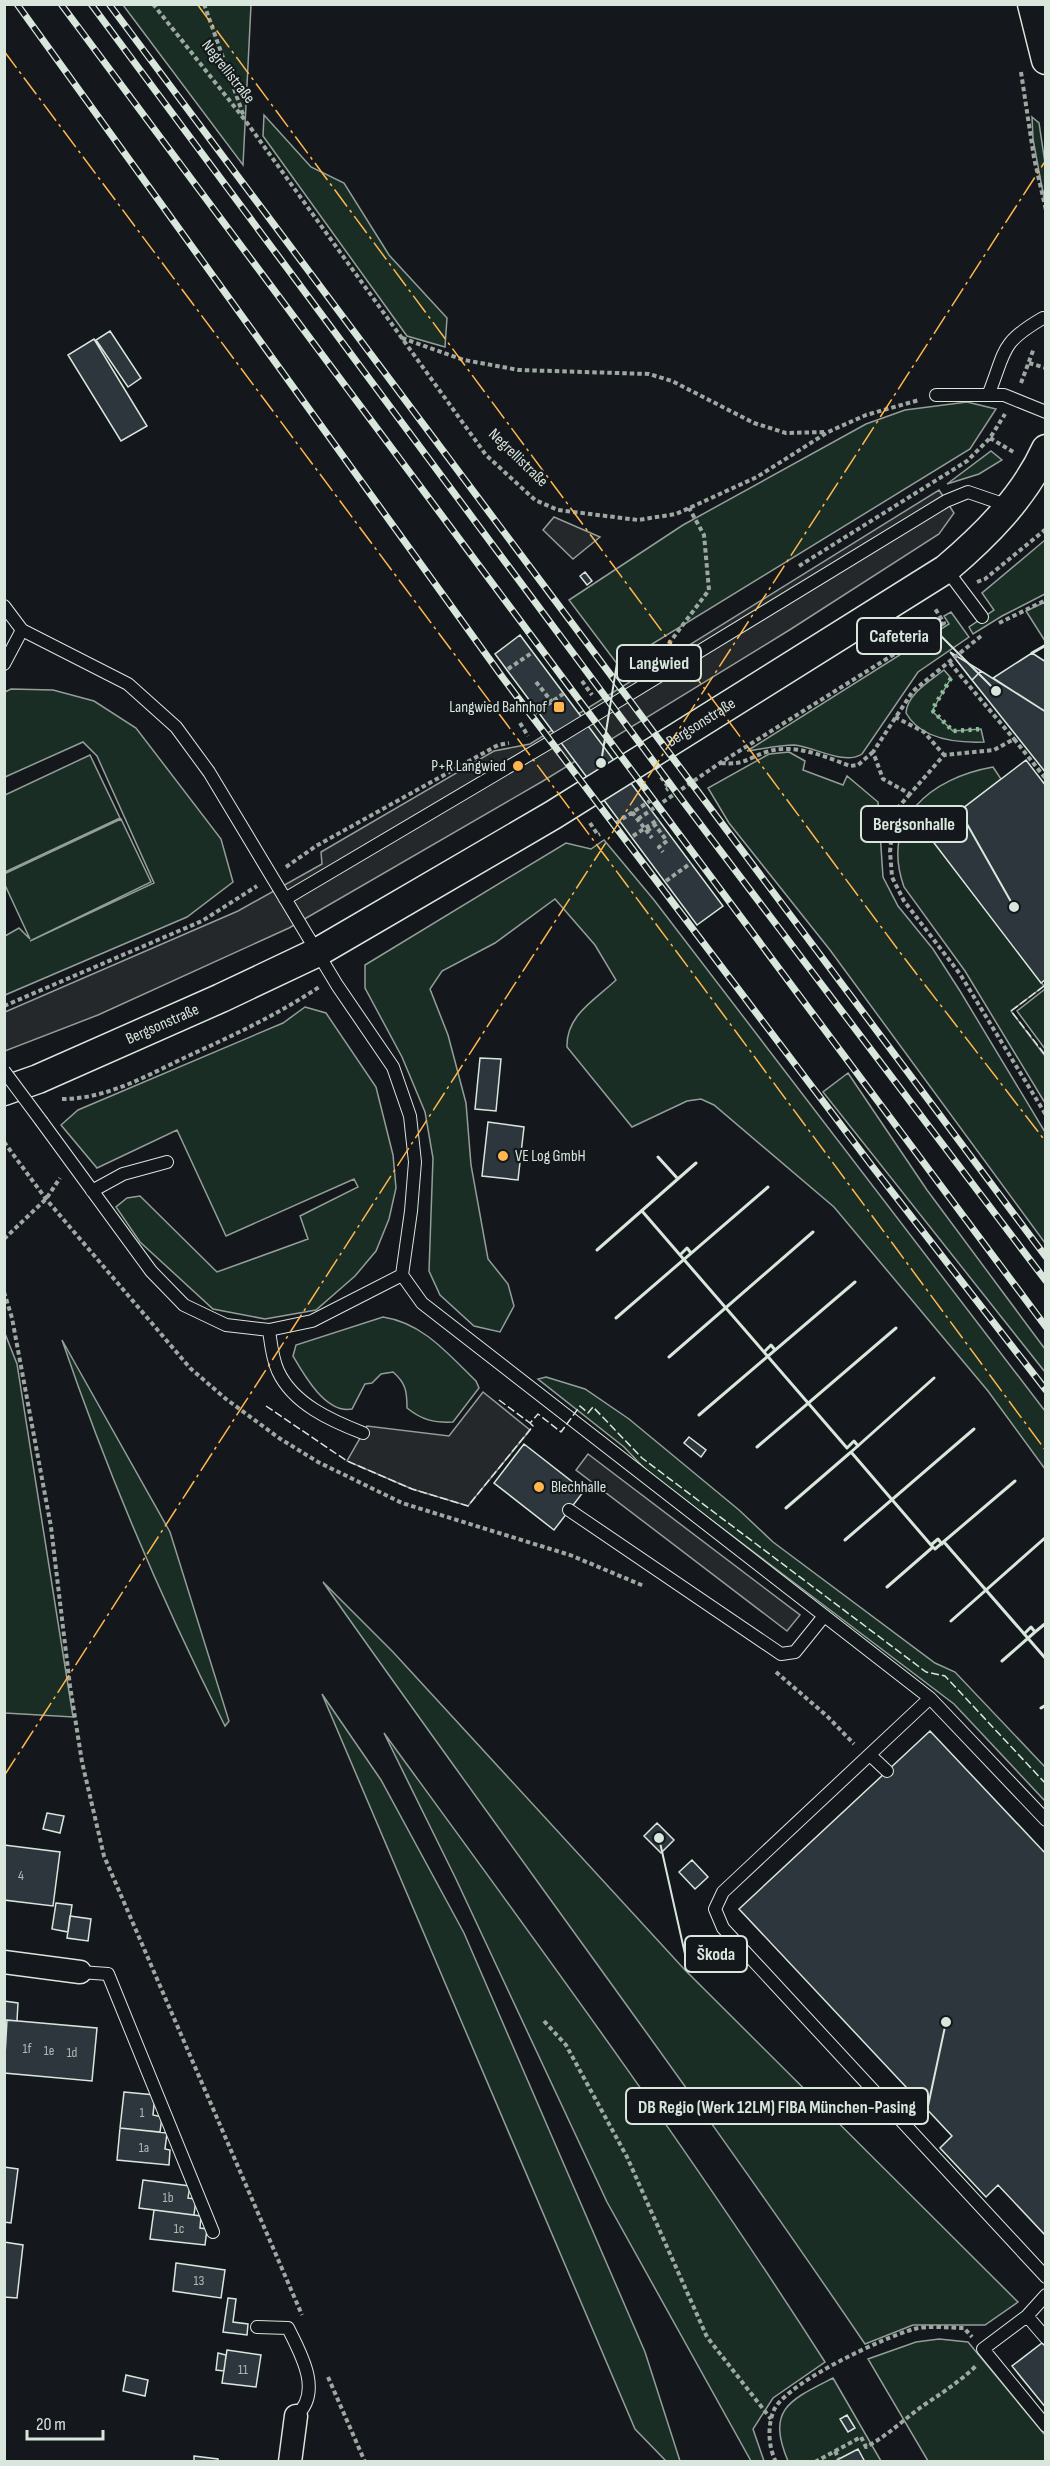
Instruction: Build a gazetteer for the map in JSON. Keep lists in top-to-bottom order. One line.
{"streets":{"street":["Bergsonstraße"],"path":["Negrellistraße"]},"places":{"other":["Cafeteria","Langwied","P+R Langwied","Bergsonhalle","VE Log GmbH","Blechhalle","Škoda","DB Regio (Werk 12LM) FIBA München-Pasing"],"transit":["Langwied Bahnhof"]},"house_numbers":["4","1f","1e","1d","1","1a","1b","1c","13","11"],"scale_bar":"20 m"}
